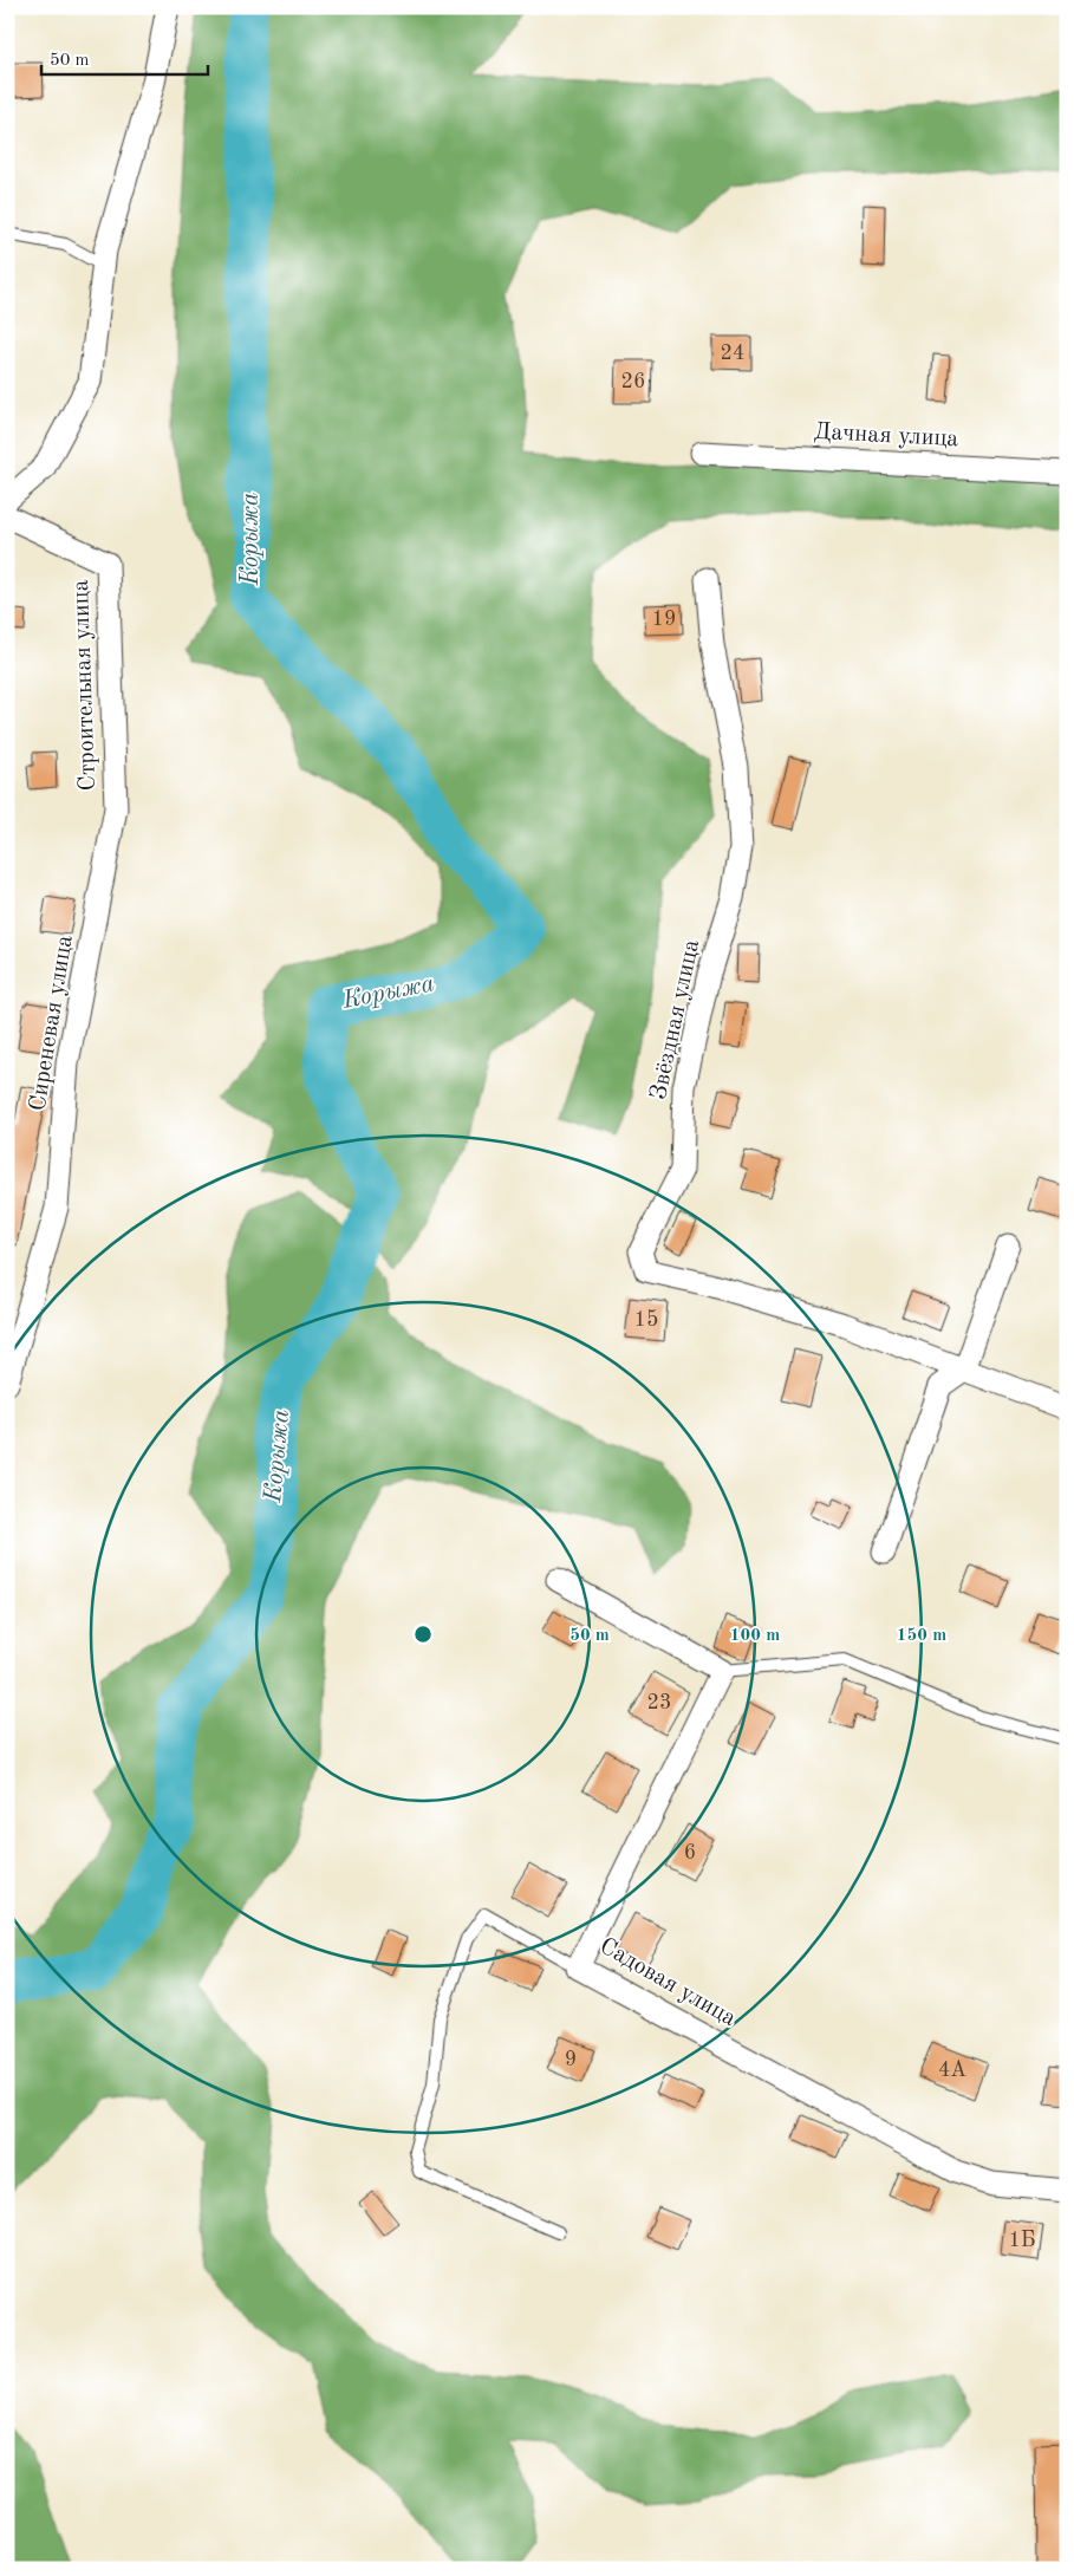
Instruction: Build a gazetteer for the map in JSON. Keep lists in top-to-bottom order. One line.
{"streets":{"street":["Дачная улица","Строительная улица","Звёздная улица","Сиреневая улица","Садовая улица"]},"crossings":[["Строительная улица","Сиреневая улица"]],"water":["Корыжа"],"house_numbers":["24","26","19","15","23","6","9","4А","1Б"],"scale_bar":"50 m","rings":["50 m","100 m","150 m"]}
